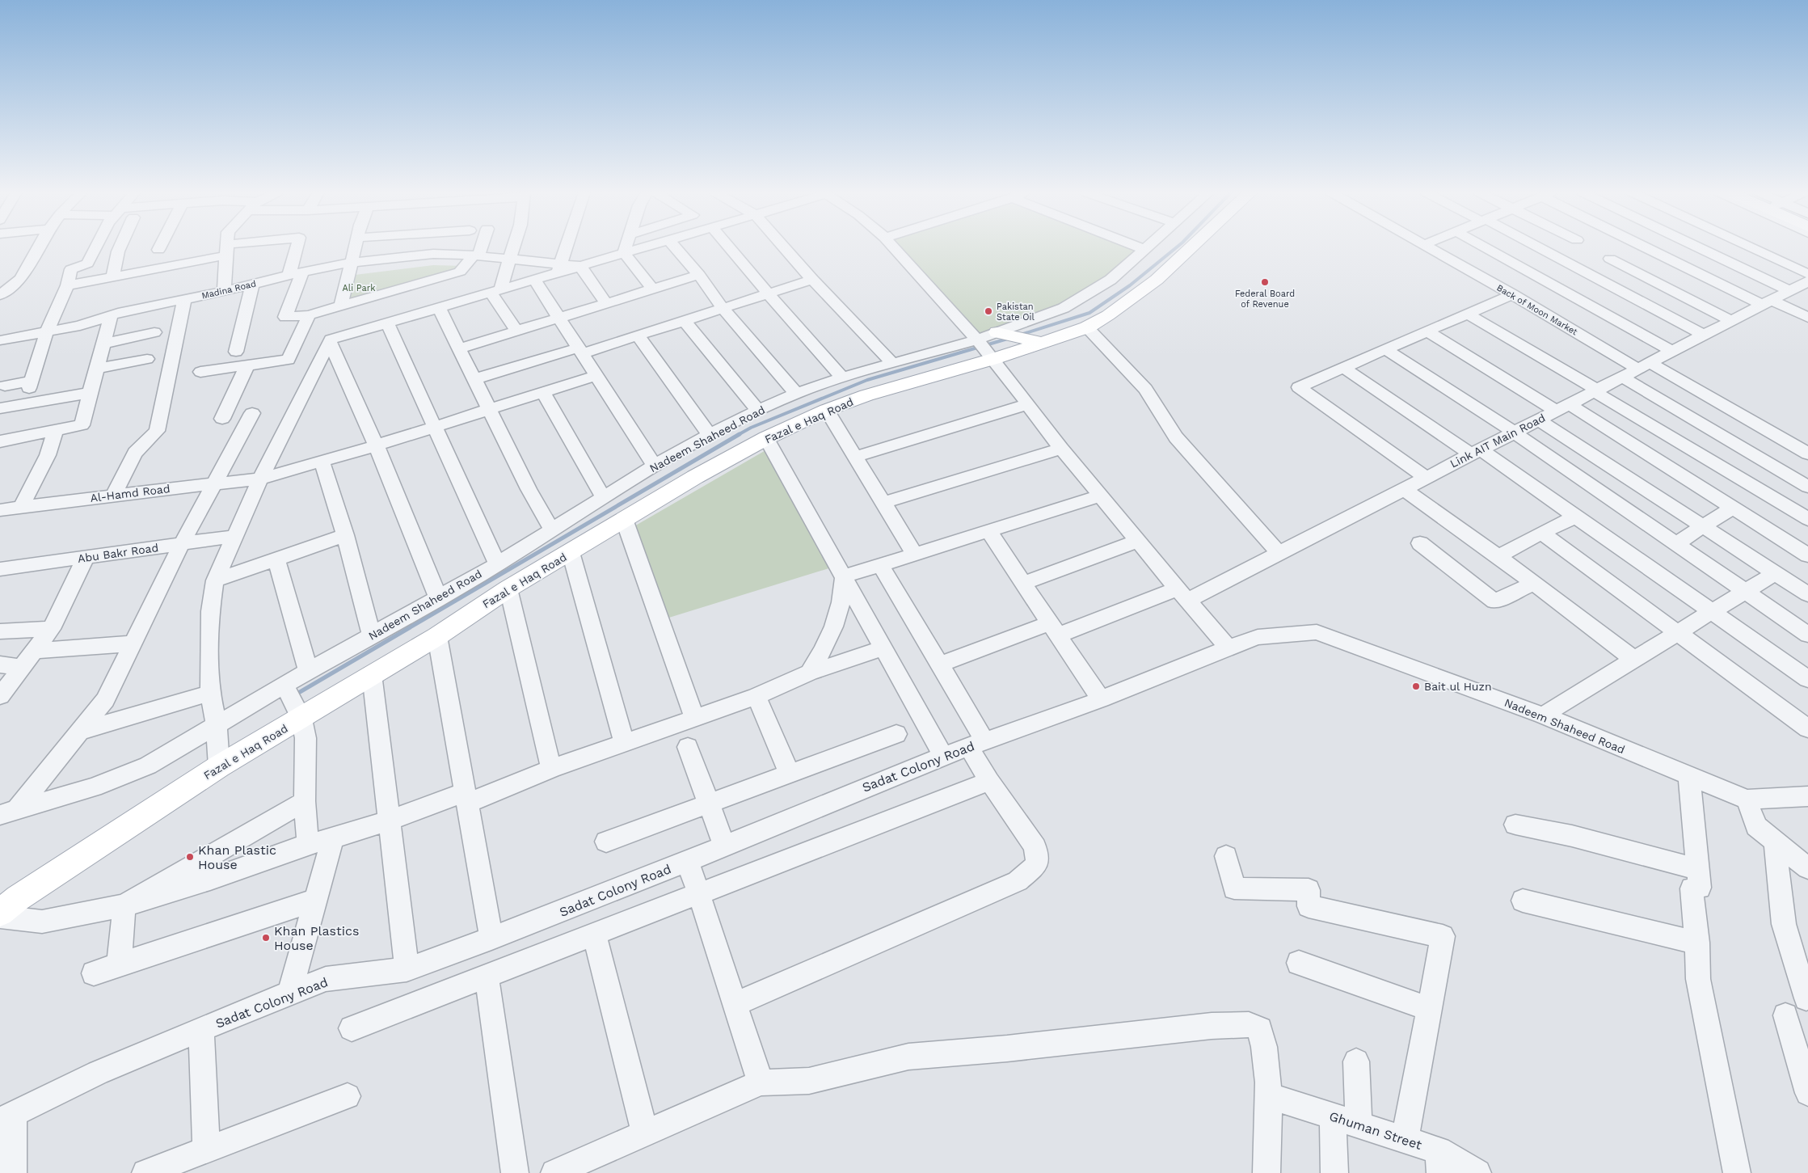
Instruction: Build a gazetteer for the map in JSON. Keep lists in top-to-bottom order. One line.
{"streets":{"main road":["Fazal e Haq Road"],"street":["Madina Road","Back of Moon Market","Nadeem Shaheed Road","Link AIT Main Road","Al-Hamd Road","Abu Bakr Road","Sadat Colony Road","Ghuman Street"]},"crossings":[["Back of Moon Market","Link AIT Main Road"],["Fazal e Haq Road","Nadeem Shaheed Road"],["Nadeem Shaheed Road","Sadat Colony Road"]],"parks":["Ali Park"],"places":["Federal Board of Revenue","Pakistan State Oil","Bait ul Huzn","Khan Plastic House","Khan Plastics House"]}
